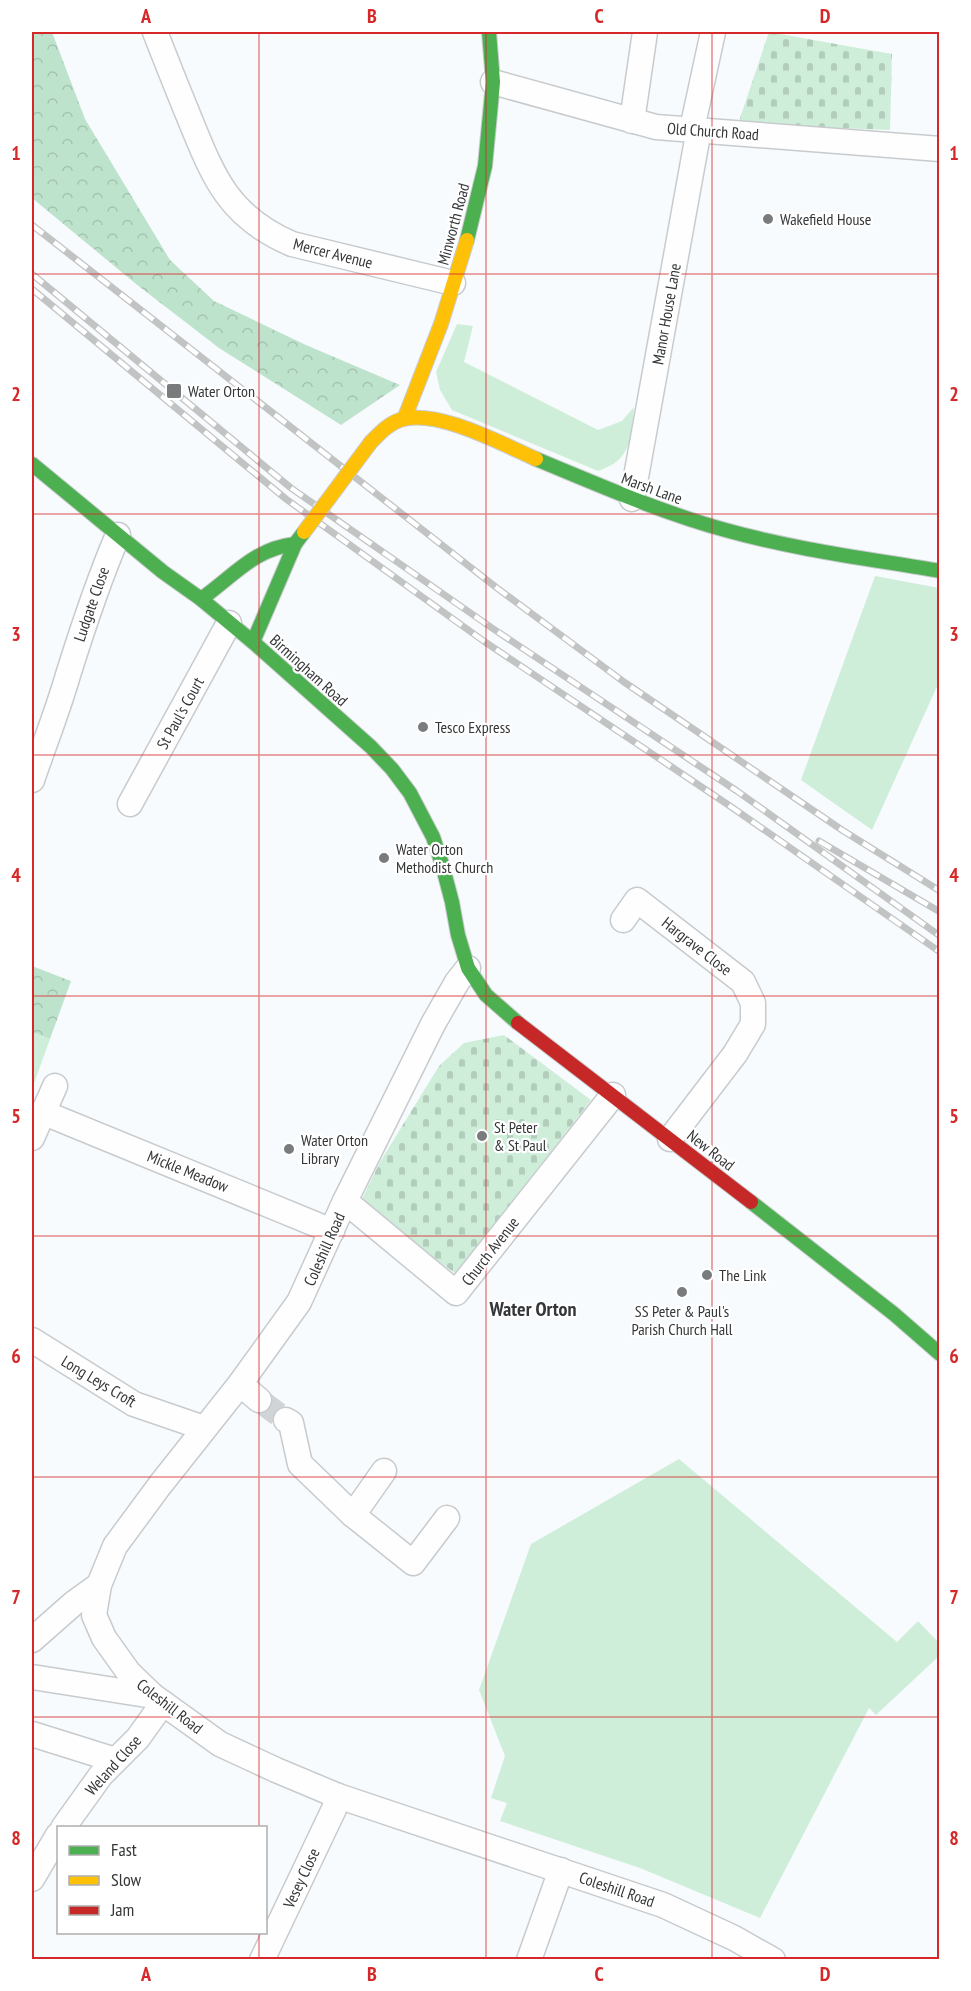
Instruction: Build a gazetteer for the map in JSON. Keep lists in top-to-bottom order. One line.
{"streets":{"main road":["Minworth Road","Marsh Lane","Birmingham Road","New Road"],"street":["Old Church Road","Mercer Avenue","Manor House Lane","Ludgate Close","St Paul's Court","Hargrave Close","Mickle Meadow","Coleshill Road","Church Avenue","Long Leys Croft","Weland Close","Vesey Close"]},"crossings":[["Old Church Road","Minworth Road"],["Old Church Road","Manor House Lane"],["Minworth Road","Mercer Avenue"],["Minworth Road","Marsh Lane"],["Manor House Lane","Marsh Lane"],["Ludgate Close","Birmingham Road"],["Birmingham Road","St Paul's Court"],["Birmingham Road","New Road"],["Birmingham Road","Coleshill Road"],["Hargrave Close","New Road"],["New Road","Coleshill Road"],["New Road","Church Avenue"],["Mickle Meadow","Coleshill Road"],["Coleshill Road","Church Avenue"],["Coleshill Road","Long Leys Croft"],["Coleshill Road","Weland Close"],["Coleshill Road","Vesey Close"]],"districts":["Water Orton"],"places":{"other":["Wakefield House","Tesco Express","Water Orton Methodist Church","St Peter & St Paul","Water Orton Library","The Link","SS Peter & Paul's Parish Church Hall"],"transit":["Water Orton"]},"legend":["Fast","Slow","Jam"],"grid":{"columns":["A","B","C","D"],"rows":["1","2","3","4","5","6","7","8"]}}
